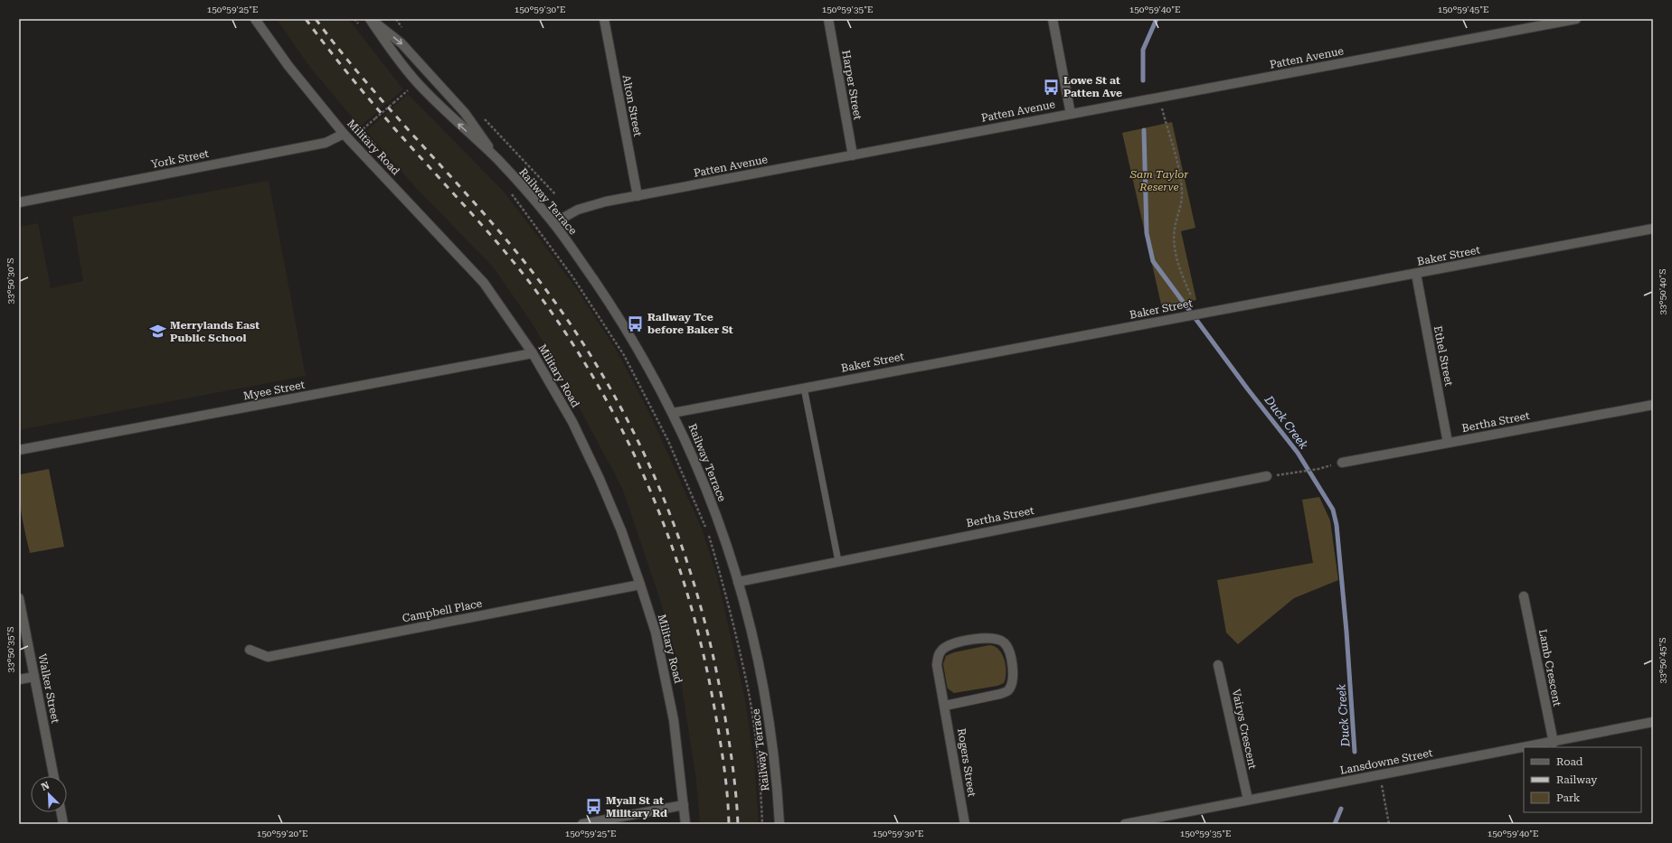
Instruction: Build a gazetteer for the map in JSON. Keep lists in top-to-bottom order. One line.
{"streets":{"street":["Patten Avenue","Harper Street","Alton Street","Military Road","York Street","Railway Terrace","Baker Street","Ethel Street","Myee Street","Bertha Street","Campbell Place","Lamb Crescent","Walker Street","Vairys Crescent","Lansdowne Street","Rogers Street"]},"crossings":[["Patten Avenue","Harper Street"],["Patten Avenue","Alton Street"],["Patten Avenue","Railway Terrace"],["Military Road","York Street"],["Military Road","Myee Street"],["Military Road","Campbell Place"],["Railway Terrace","Baker Street"],["Railway Terrace","Bertha Street"],["Baker Street","Ethel Street"],["Ethel Street","Bertha Street"],["Lamb Crescent","Lansdowne Street"],["Vairys Crescent","Lansdowne Street"]],"water":["Duck Creek"],"parks":["Sam Taylor Reserve"],"places":{"bus stop":["Lowe St at Patten Ave","Railway Tce before Baker St","Myall St at Military Rd"],"school or university":["Merrylands East Public School"]},"legend":["Road","Railway","Park"],"north":"top left","coordinates":["150°59'25\"E","150°59'30\"E","150°59'35\"E","150°59'40\"E","150°59'45\"E","33°50'30\"S","33°50'40\"S","33°50'35\"S","33°50'45\"S","150°59'20\"E"]}
